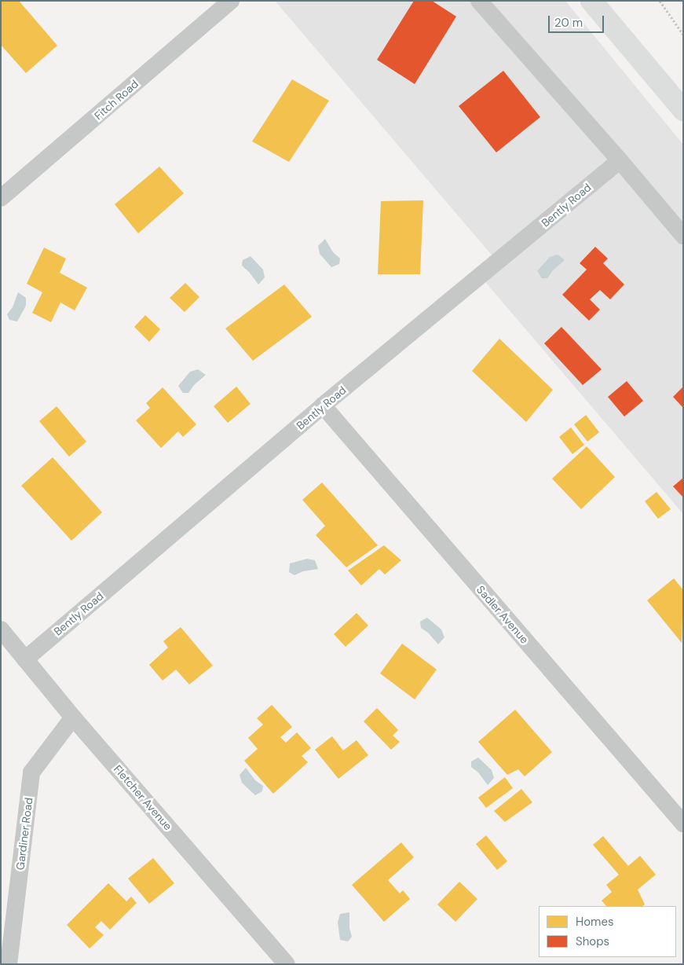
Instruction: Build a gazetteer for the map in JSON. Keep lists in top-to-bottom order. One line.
{"streets":{"street":["Fitch Road","Bently Road","Sadler Avenue","Fletcher Avenue","Gardiner Road"]},"crossings":[["Bently Road","Sadler Avenue"],["Bently Road","Fletcher Avenue"],["Fletcher Avenue","Gardiner Road"]],"legend":["Homes","Shops"],"scale_bar":"20 m"}
